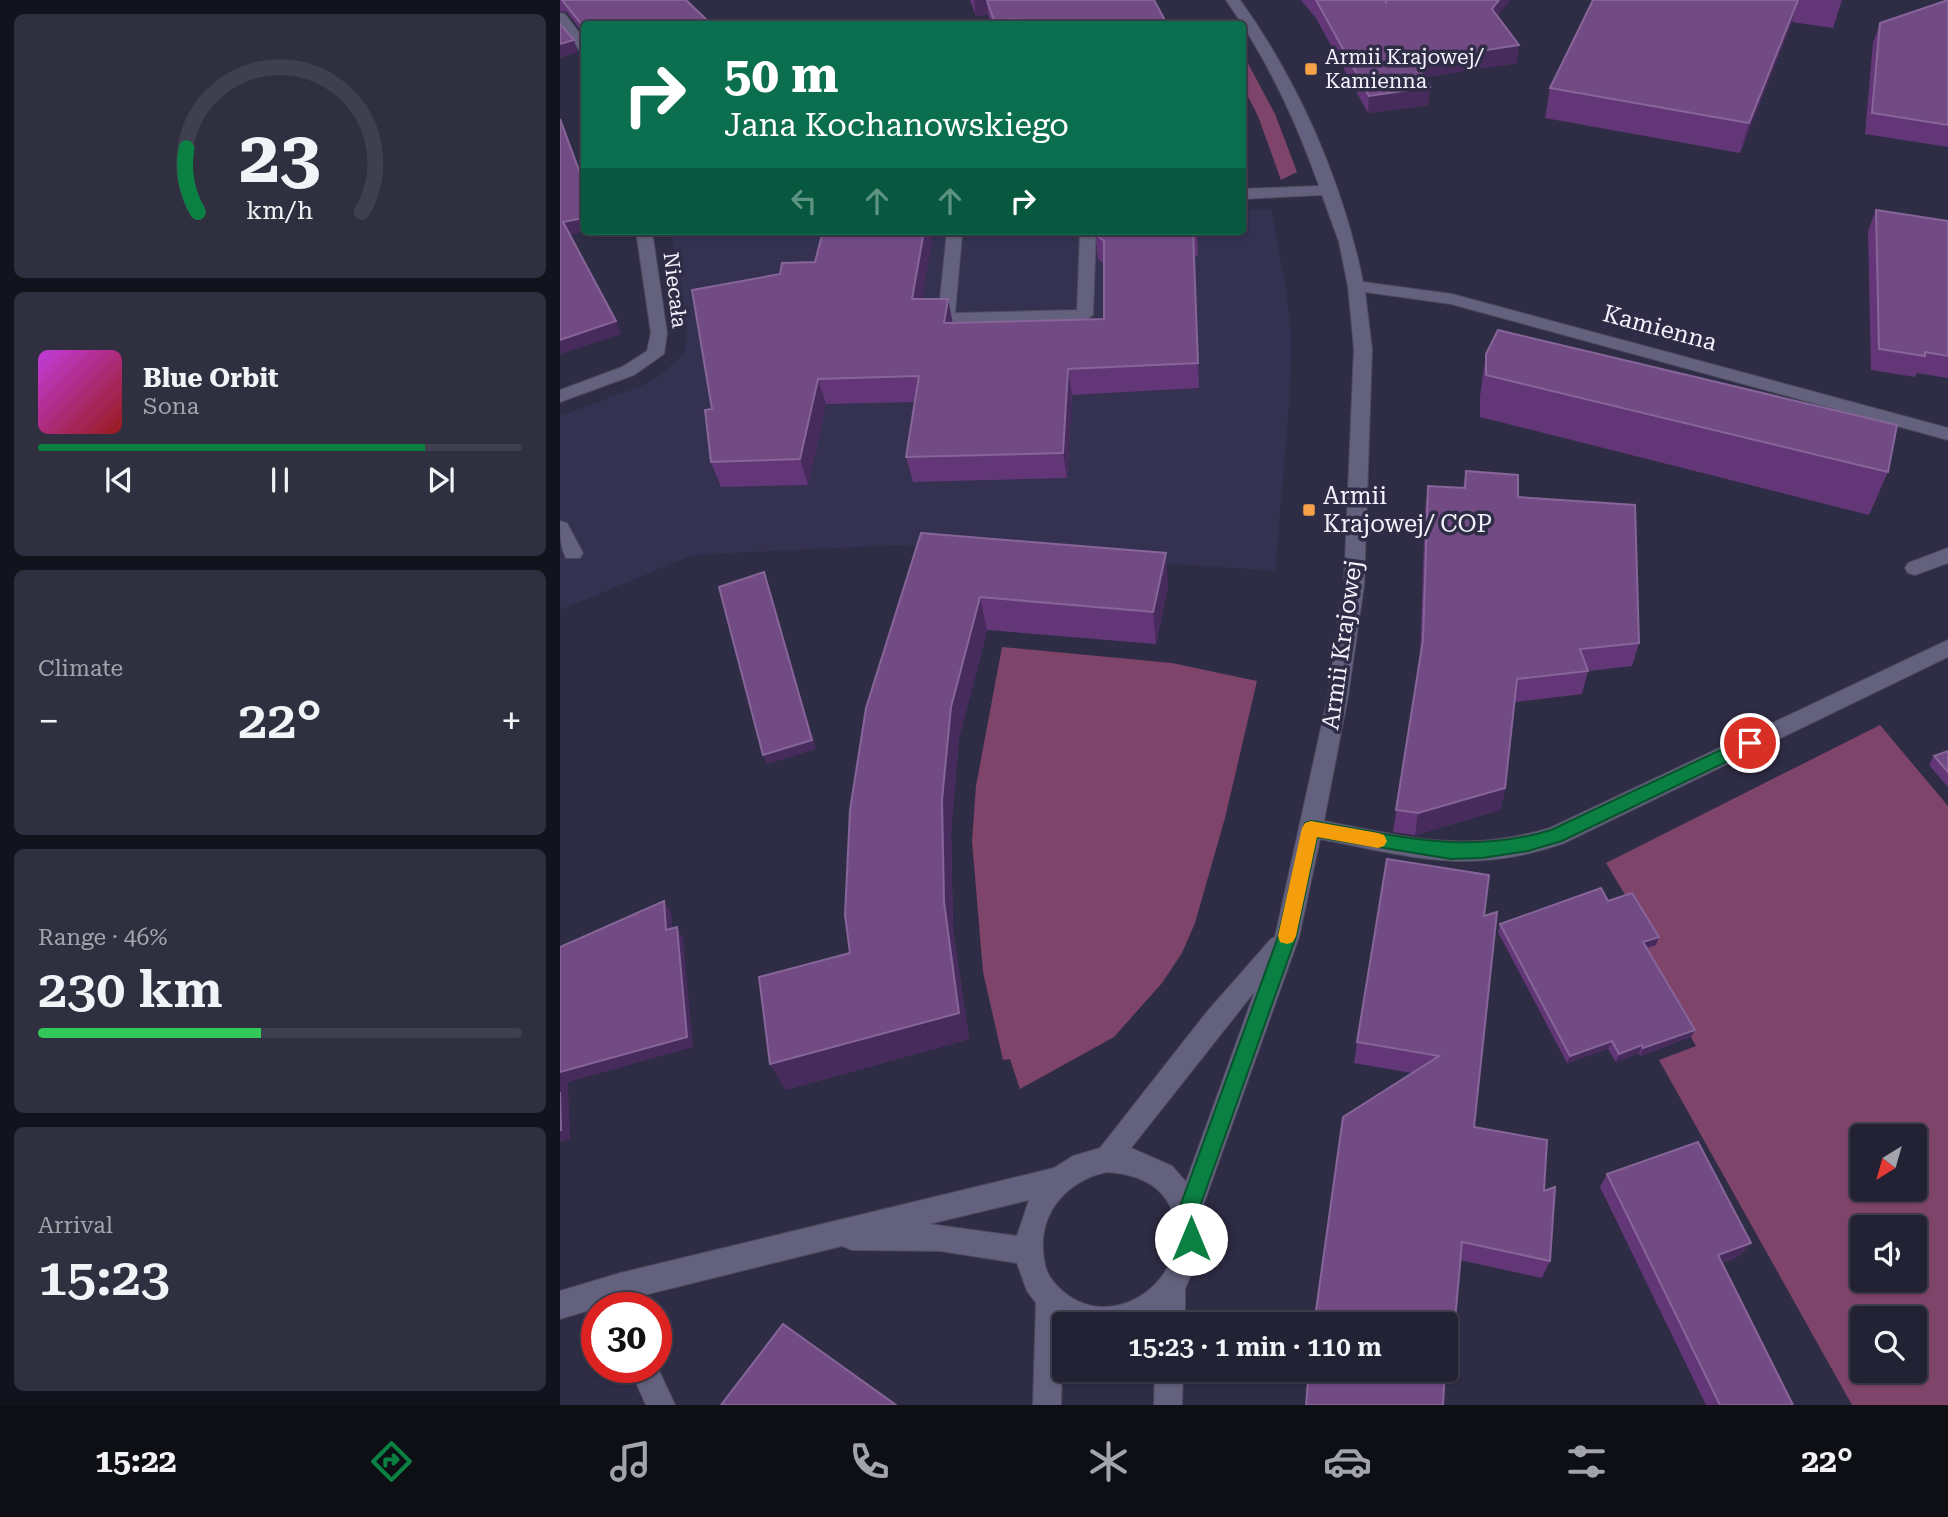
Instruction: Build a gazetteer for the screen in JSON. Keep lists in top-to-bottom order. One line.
{"streets":{"street":["Niecała","Kamienna","Armii Krajowej"]},"crossings":[["Kamienna","Armii Krajowej"]],"places":{"transit":["Armii Krajowej/ Kamienna","Armii Krajowej/ COP"]},"north":"bottom left","page":{"turn":["50 m","Jana Kochanowskiego"],"song":["Blue Orbit","Sona"],"tile":["Climate",["Range · 46%","230 km"],["Arrival","15:23"]],"heat":["−","22°","+"],"limit":"30","trip":"15:23 · 1 min · 110 m","tabs":["15:22","22°"],"gauge":["23","km/h"]}}
